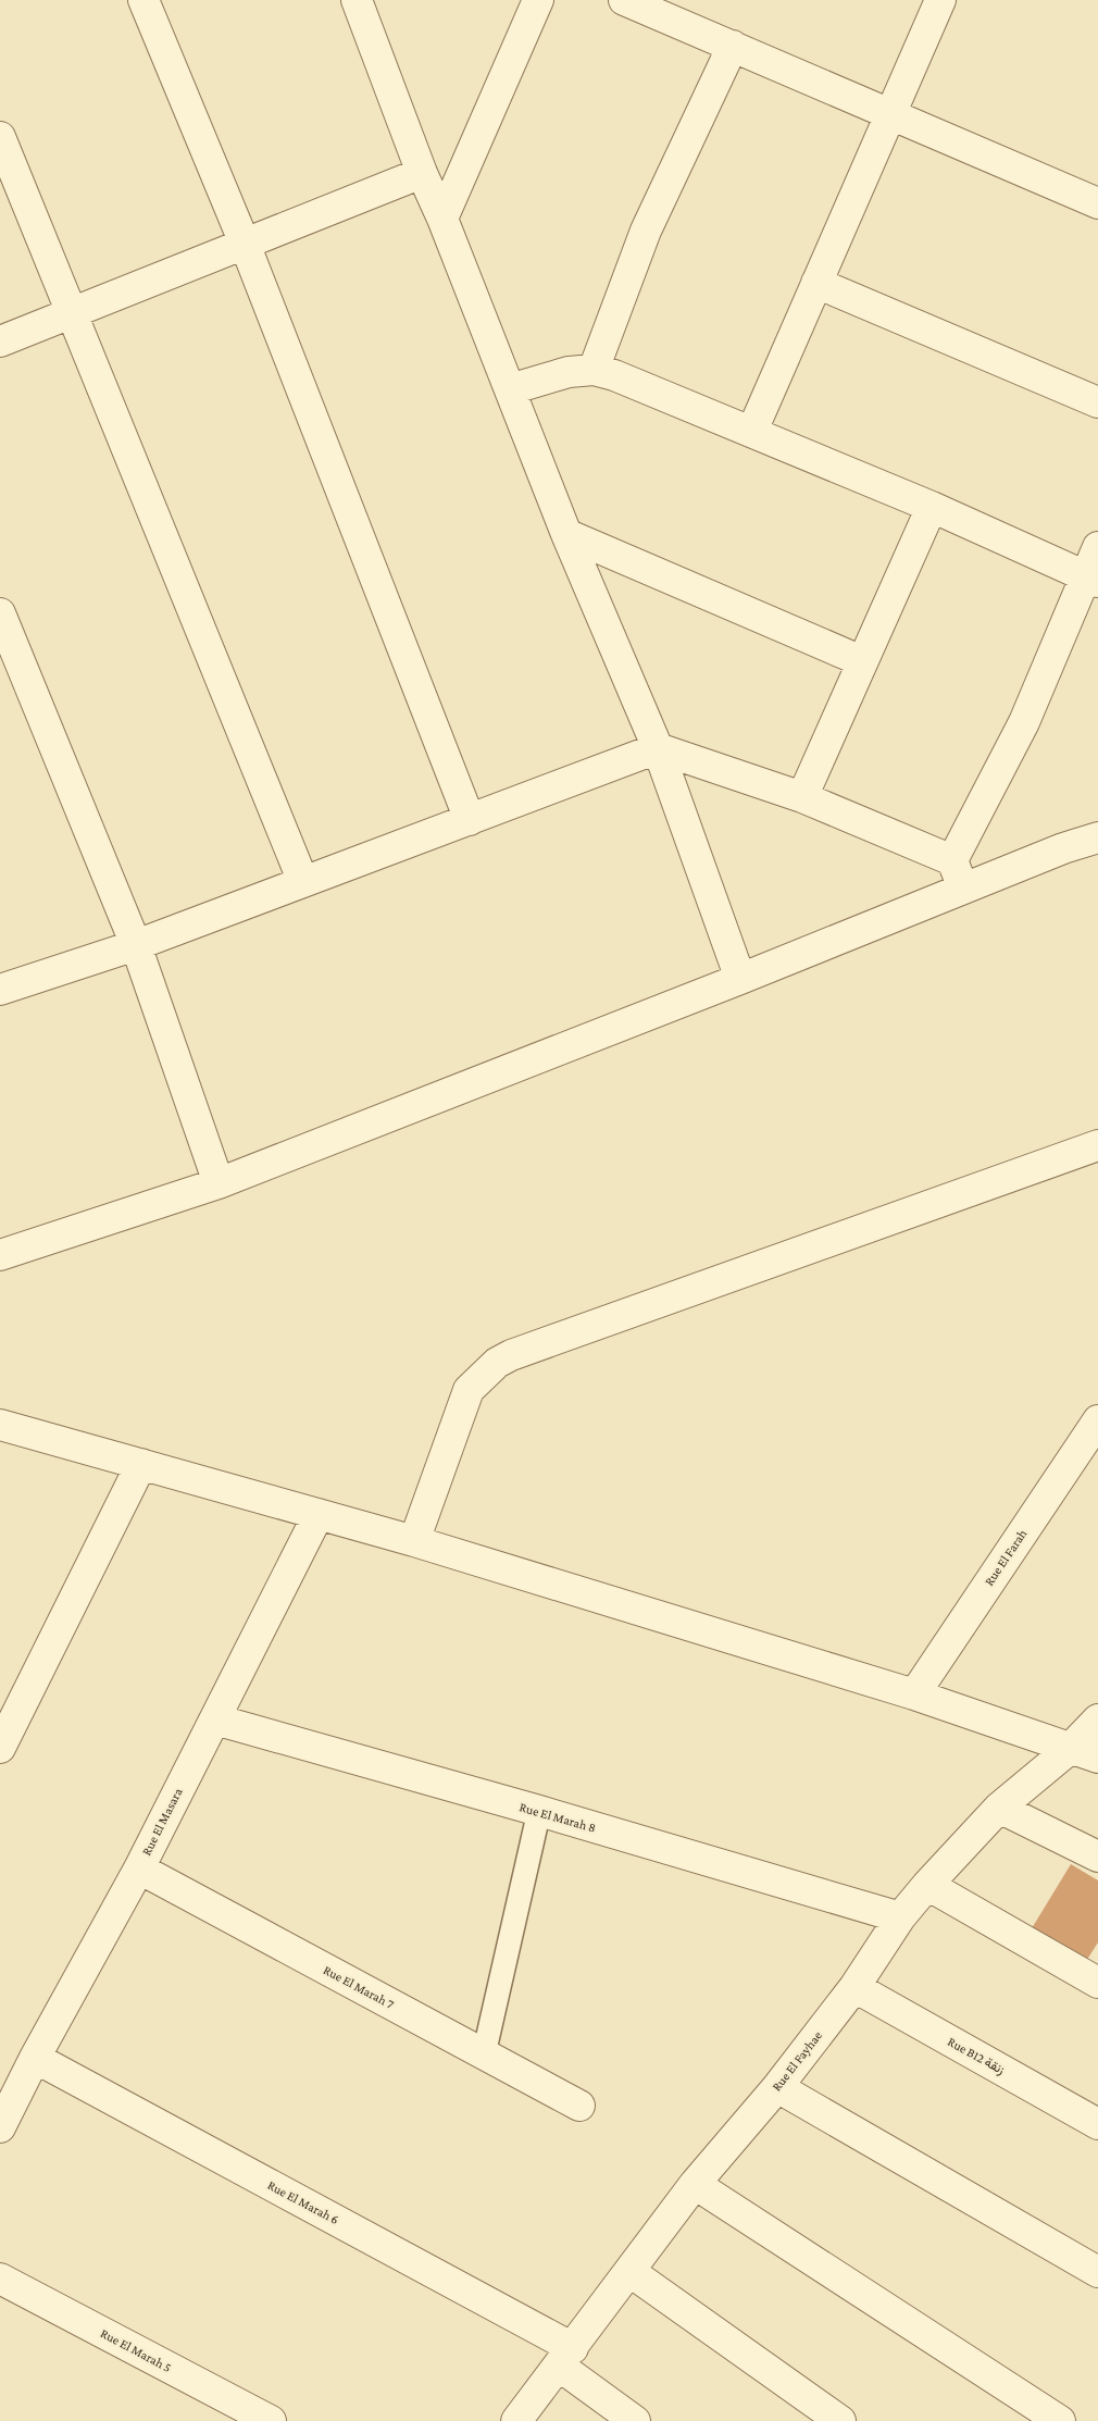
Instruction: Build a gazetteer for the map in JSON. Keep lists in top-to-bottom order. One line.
{"streets":{"street":["Rue El Farah","Rue El Marah 8","Rue El Masara","Rue El Marah 7","Rue B12 زنقة","Rue El Fayhae","Rue El Marah 6","Rue El Marah 5"]},"crossings":[["Rue El Marah 8","Rue El Masara"],["Rue El Marah 8","Rue El Fayhae"],["Rue El Masara","Rue El Marah 7"],["Rue El Masara","Rue El Marah 6"],["Rue B12 زنقة","Rue El Fayhae"],["Rue El Fayhae","Rue El Marah 6"]]}
